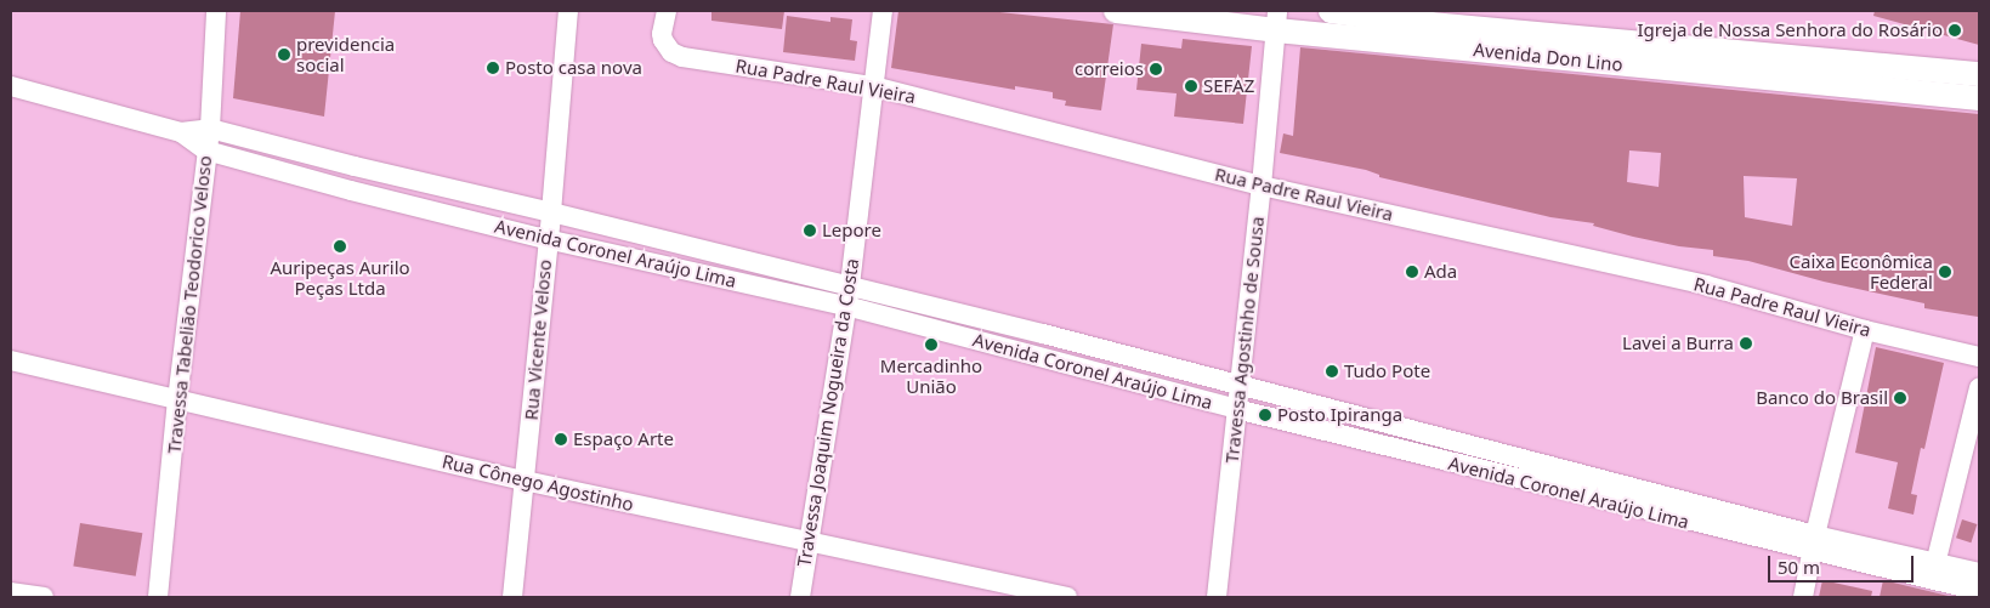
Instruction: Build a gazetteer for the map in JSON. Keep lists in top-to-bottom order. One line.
{"streets":{"main road":["Avenida Don Lino"],"street":["Rua Padre Raul Vieira","Avenida Coronel Araújo Lima","Travessa Tabelião Teodorico Veloso","Rua Vicente Veloso","Travessa Agostinho de Sousa","Travessa Joaquim Nogueira da Costa","Rua Cônego Agostinho"]},"crossings":[["Avenida Don Lino","Travessa Agostinho de Sousa"],["Rua Padre Raul Vieira","Travessa Agostinho de Sousa"],["Rua Padre Raul Vieira","Travessa Joaquim Nogueira da Costa"],["Avenida Coronel Araújo Lima","Travessa Tabelião Teodorico Veloso"],["Avenida Coronel Araújo Lima","Rua Vicente Veloso"],["Avenida Coronel Araújo Lima","Travessa Agostinho de Sousa"],["Avenida Coronel Araújo Lima","Travessa Joaquim Nogueira da Costa"],["Travessa Tabelião Teodorico Veloso","Rua Cônego Agostinho"],["Rua Vicente Veloso","Rua Cônego Agostinho"],["Travessa Joaquim Nogueira da Costa","Rua Cônego Agostinho"]],"places":["Igreja de Nossa Senhora do Rosário","previdencia social","Posto casa nova","correios","SEFAZ","Lepore","Auripeças Aurilo Peças Ltda","Ada","Caixa Econômica Federal","Lavei a Burra","Mercadinho União","Tudo Pote","Banco do Brasil","Posto Ipiranga","Espaço Arte"],"scale_bar":"50 m"}
